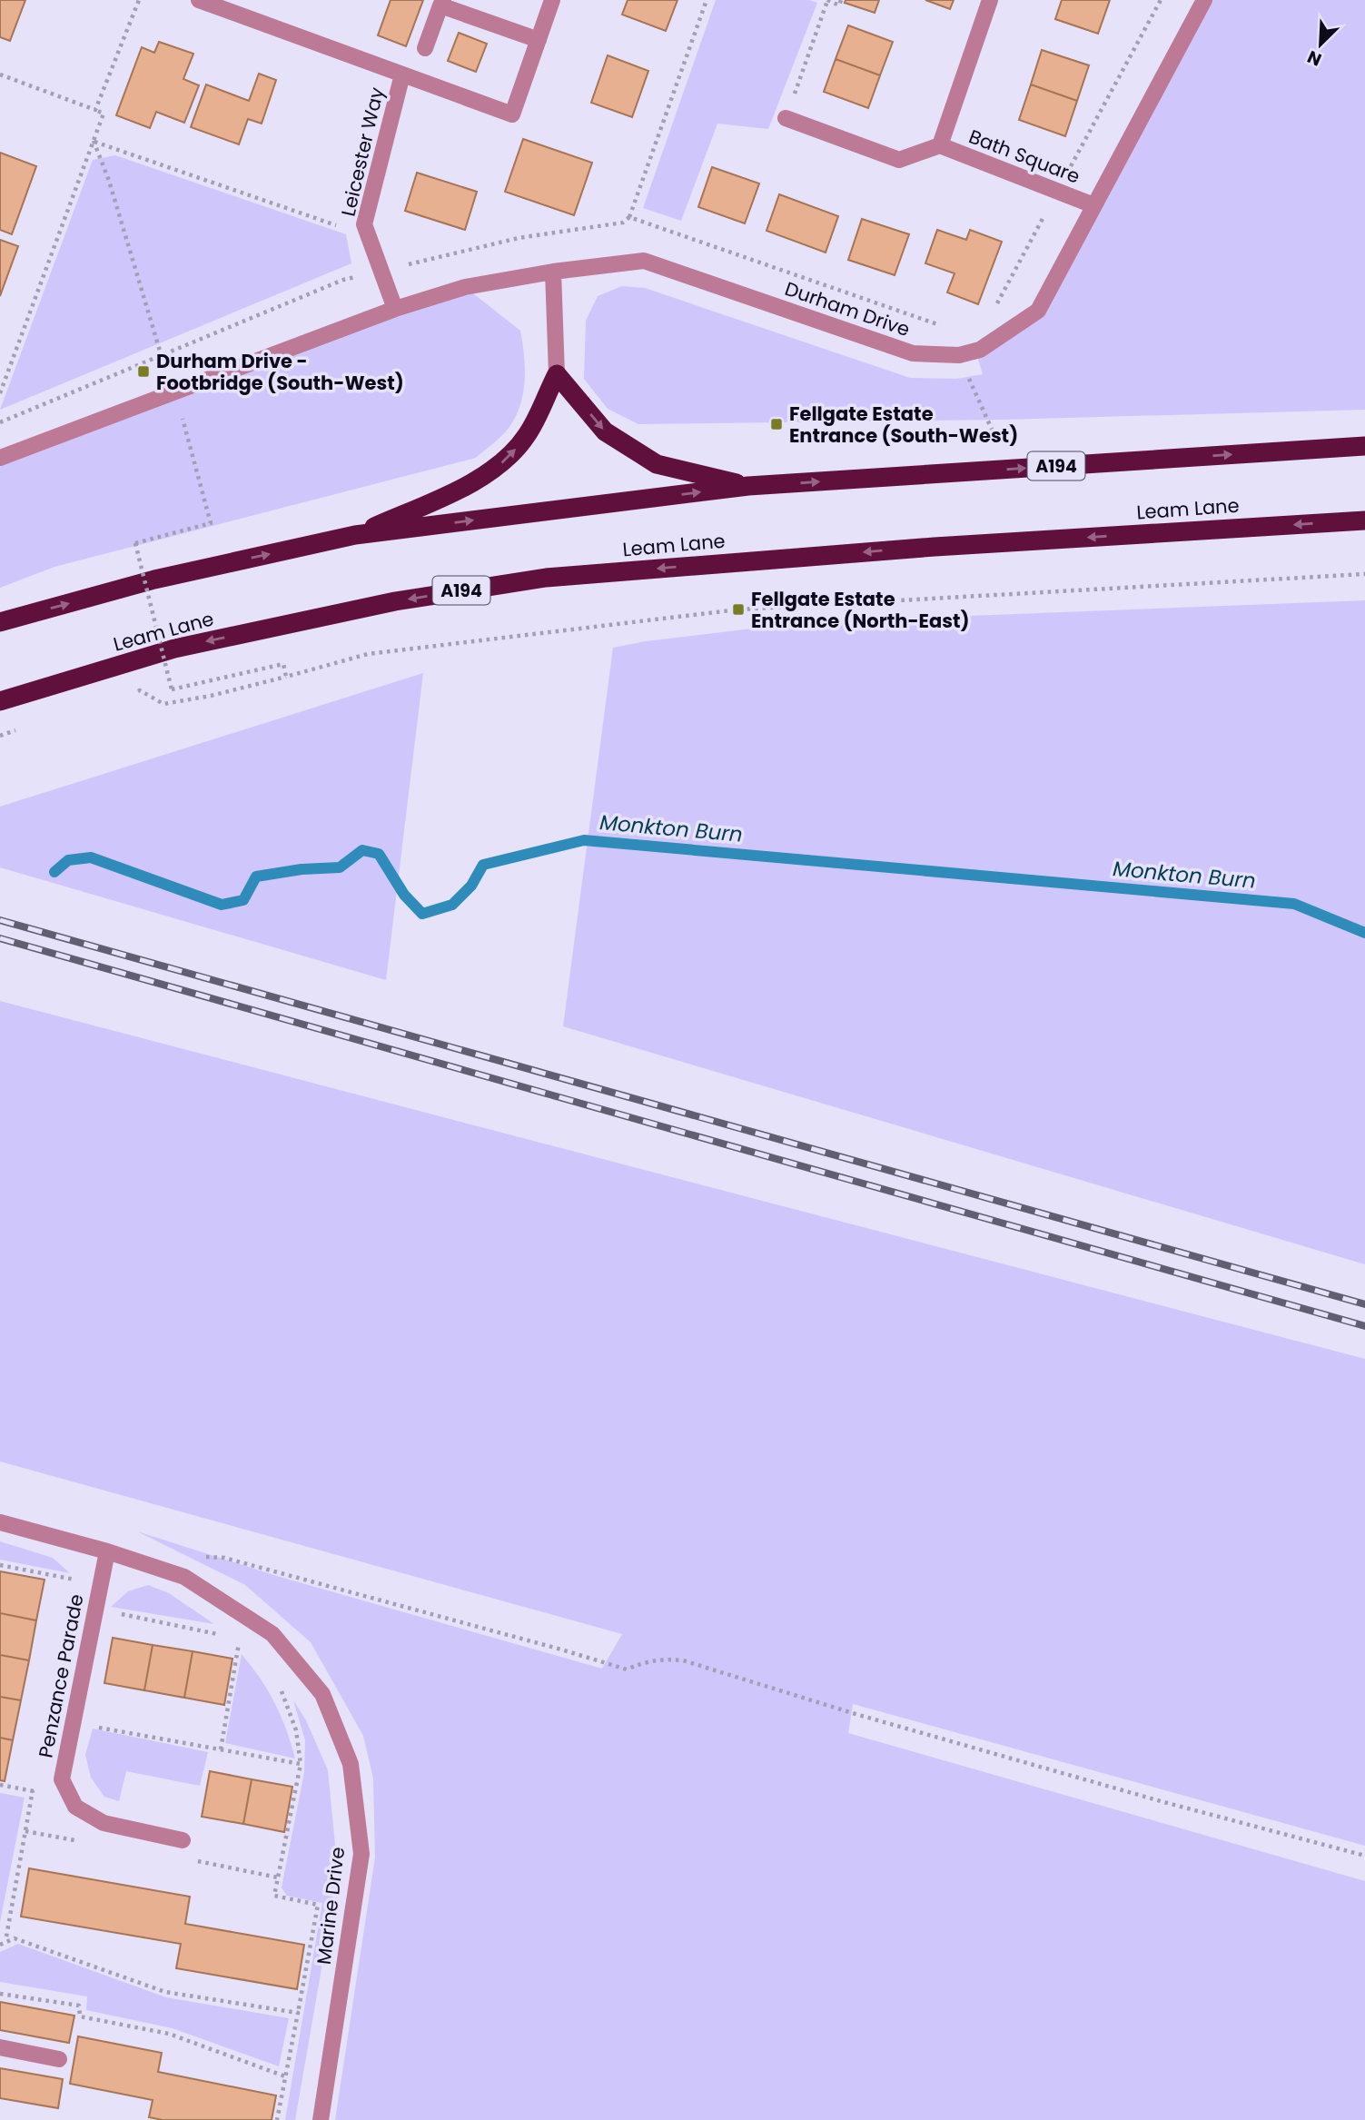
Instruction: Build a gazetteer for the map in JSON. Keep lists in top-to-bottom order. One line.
{"streets":{"highway":["A194","Leam Lane"],"street":["Leicester Way","Bath Square","Durham Drive","Penzance Parade","Marine Drive"]},"crossings":[["Leicester Way","Durham Drive"],["Bath Square","Durham Drive"],["Penzance Parade","Marine Drive"]],"water":["Monkton Burn"],"places":{"transit":["Durham Drive - Footbridge (South-West)","Fellgate Estate Entrance (South-West)","Fellgate Estate Entrance (North-East)"]},"north":"bottom left"}
